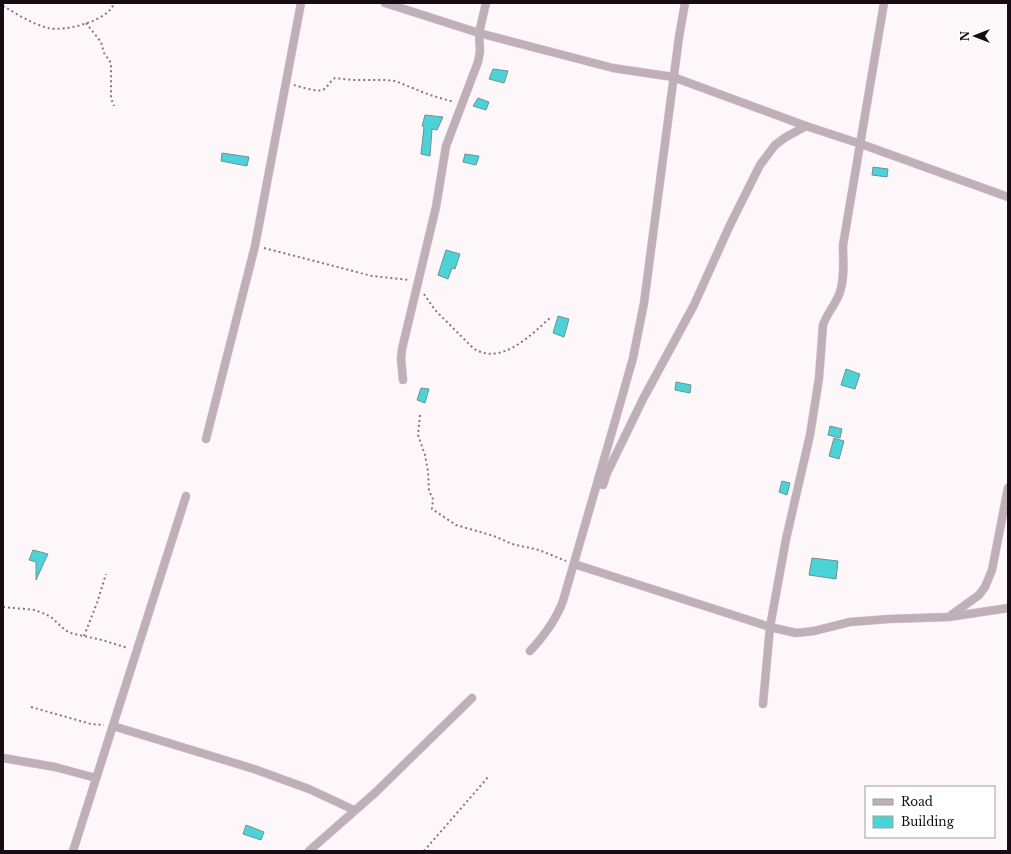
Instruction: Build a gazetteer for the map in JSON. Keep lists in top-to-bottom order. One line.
{"legend":["Road","Building"],"north":"left"}
